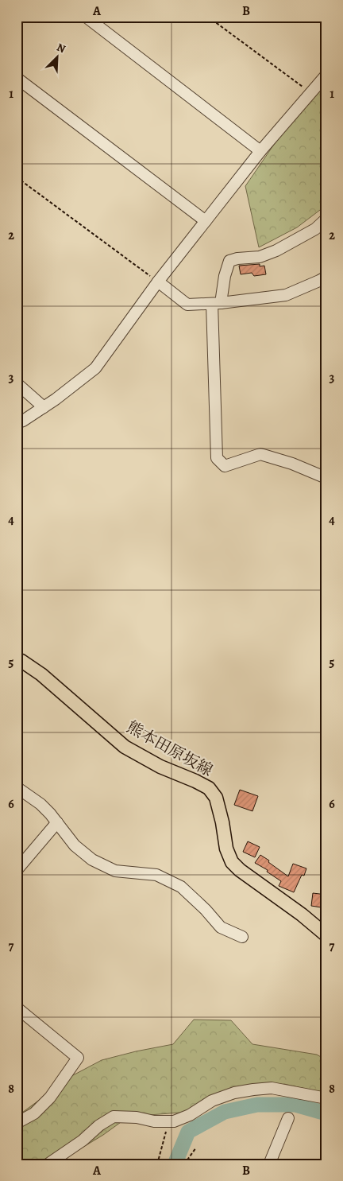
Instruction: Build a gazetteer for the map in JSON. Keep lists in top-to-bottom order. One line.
{"streets":{"main road":["熊本田原坂線"]},"north":"top right","grid":{"columns":["A","B"],"rows":["1","2","3","4","5","6","7","8"]}}
